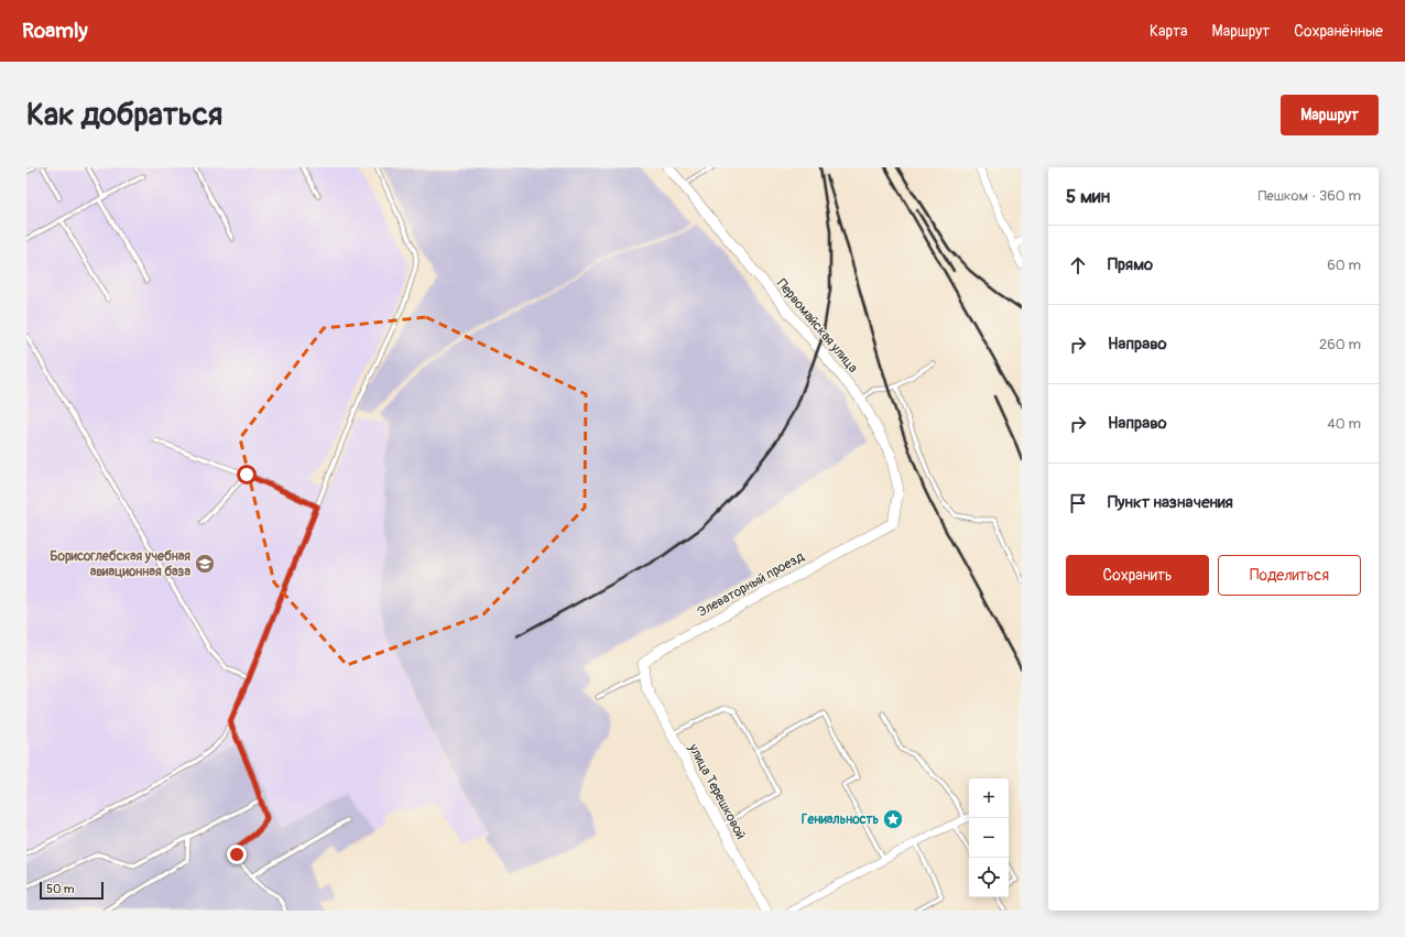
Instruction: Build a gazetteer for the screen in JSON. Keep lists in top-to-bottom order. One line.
{"streets":{"street":["Первомайская улица","Элеваторный проезд","улица Терешковой"]},"crossings":[["Первомайская улица","Элеваторный проезд"],["Элеваторный проезд","улица Терешковой"]],"places":{"school or university":["Борисоглебская учебная авиационная база"],"place":["Гениальность"]},"scale_bar":"50 m","page":{"header":"Roamly","nav":["Карта","Маршрут","Сохранённые"],"buttons":["Маршрут",["Сохранить","Поделиться"]],"title":"Как добраться","heading":["5 мин","Пешком · 360 m"],"list":[["Прямо","60 m"],["Направо","260 m"],["Направо","40 m"],"Пункт назначения"],"map_buttons":["+","−"],"scale":"50 m"}}
